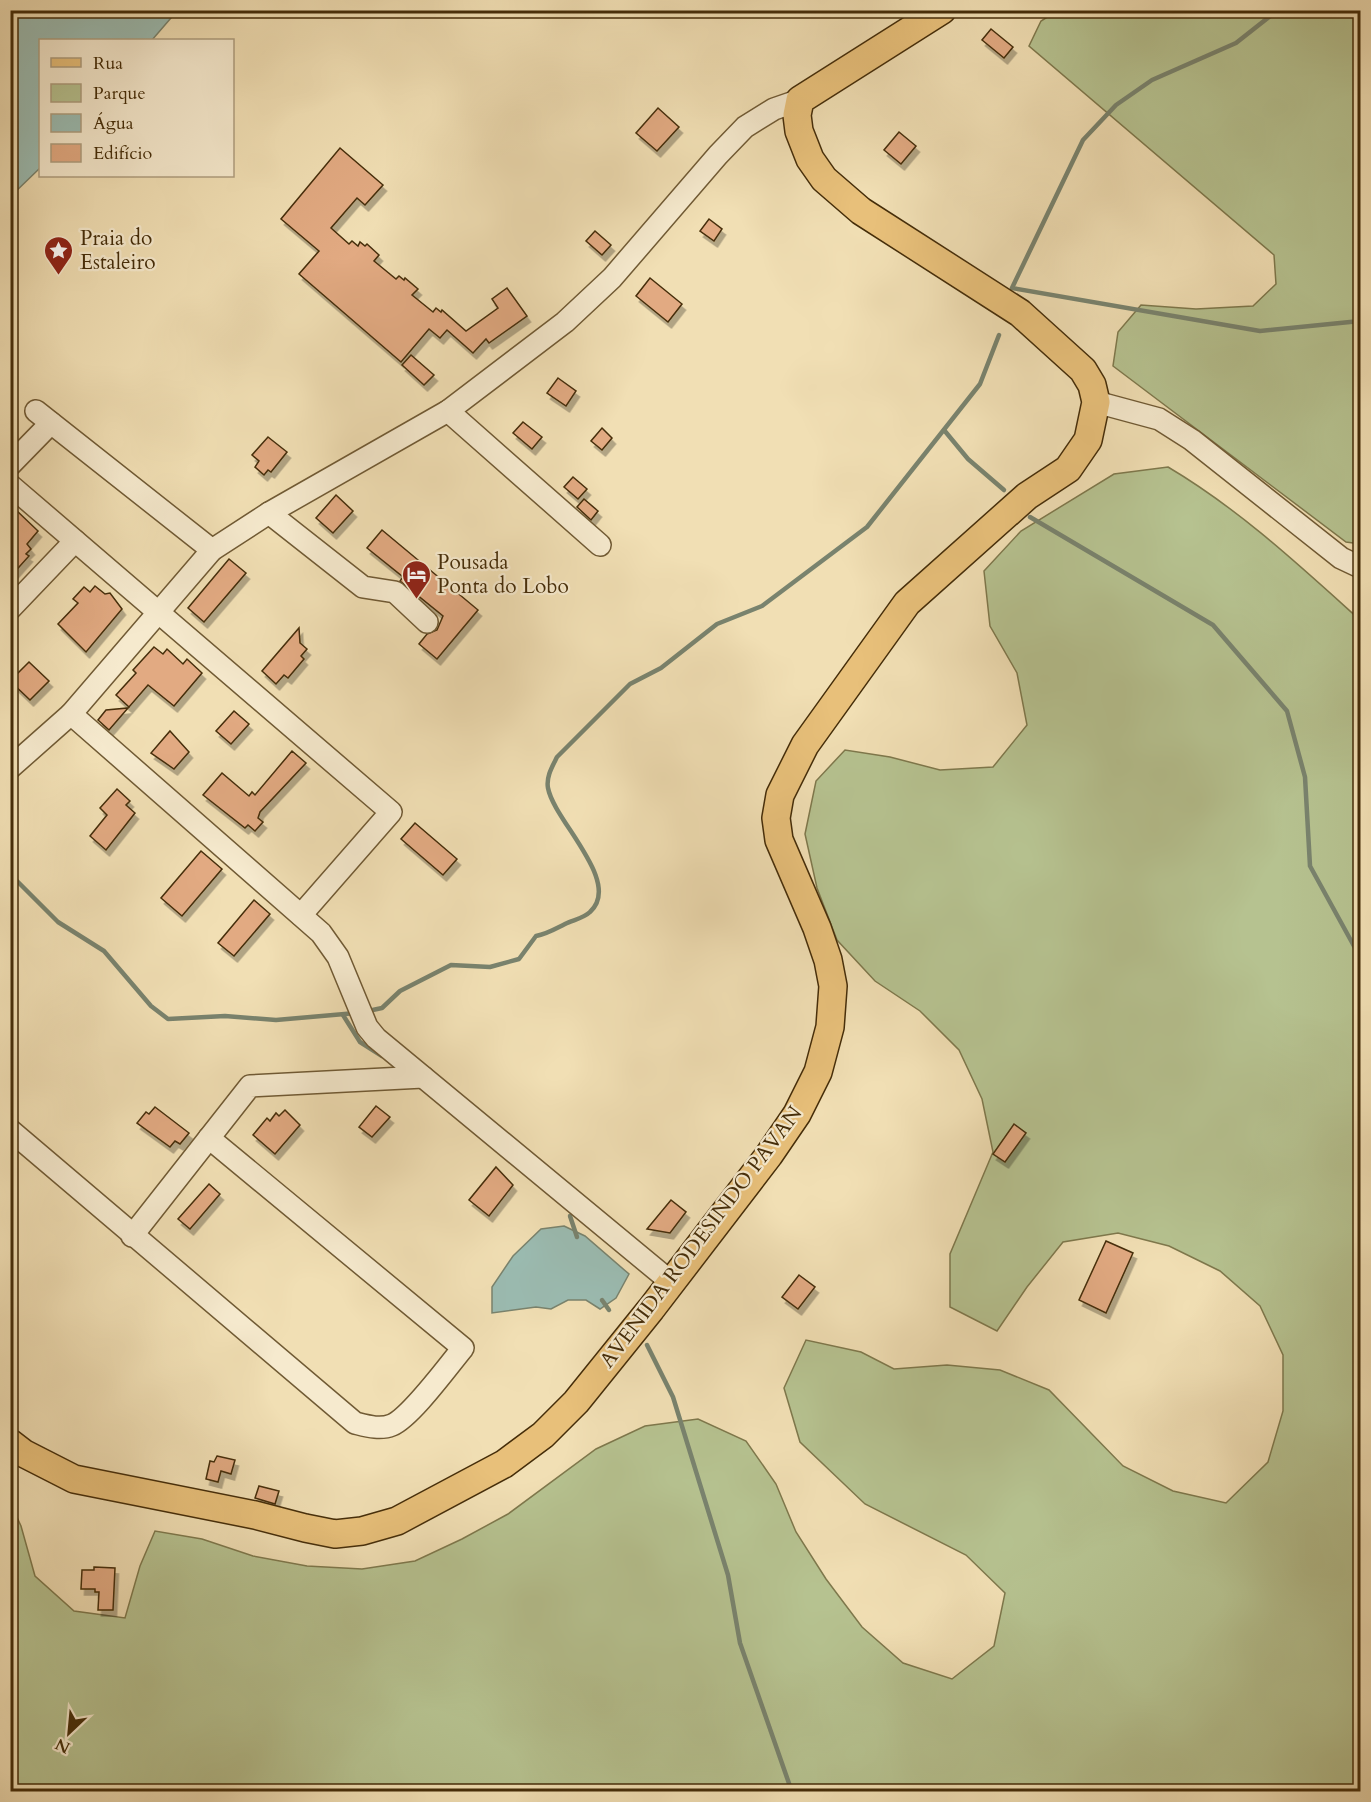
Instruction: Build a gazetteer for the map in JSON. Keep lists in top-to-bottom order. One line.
{"streets":{"main road":["AVENIDA RODESINDO PAVAN"]},"places":{"place":["Praia do Estaleiro"],"hotel":["Pousada Ponta do Lobo"]},"legend":["Rua","Parque","Água","Edifício"],"north":"bottom left"}
